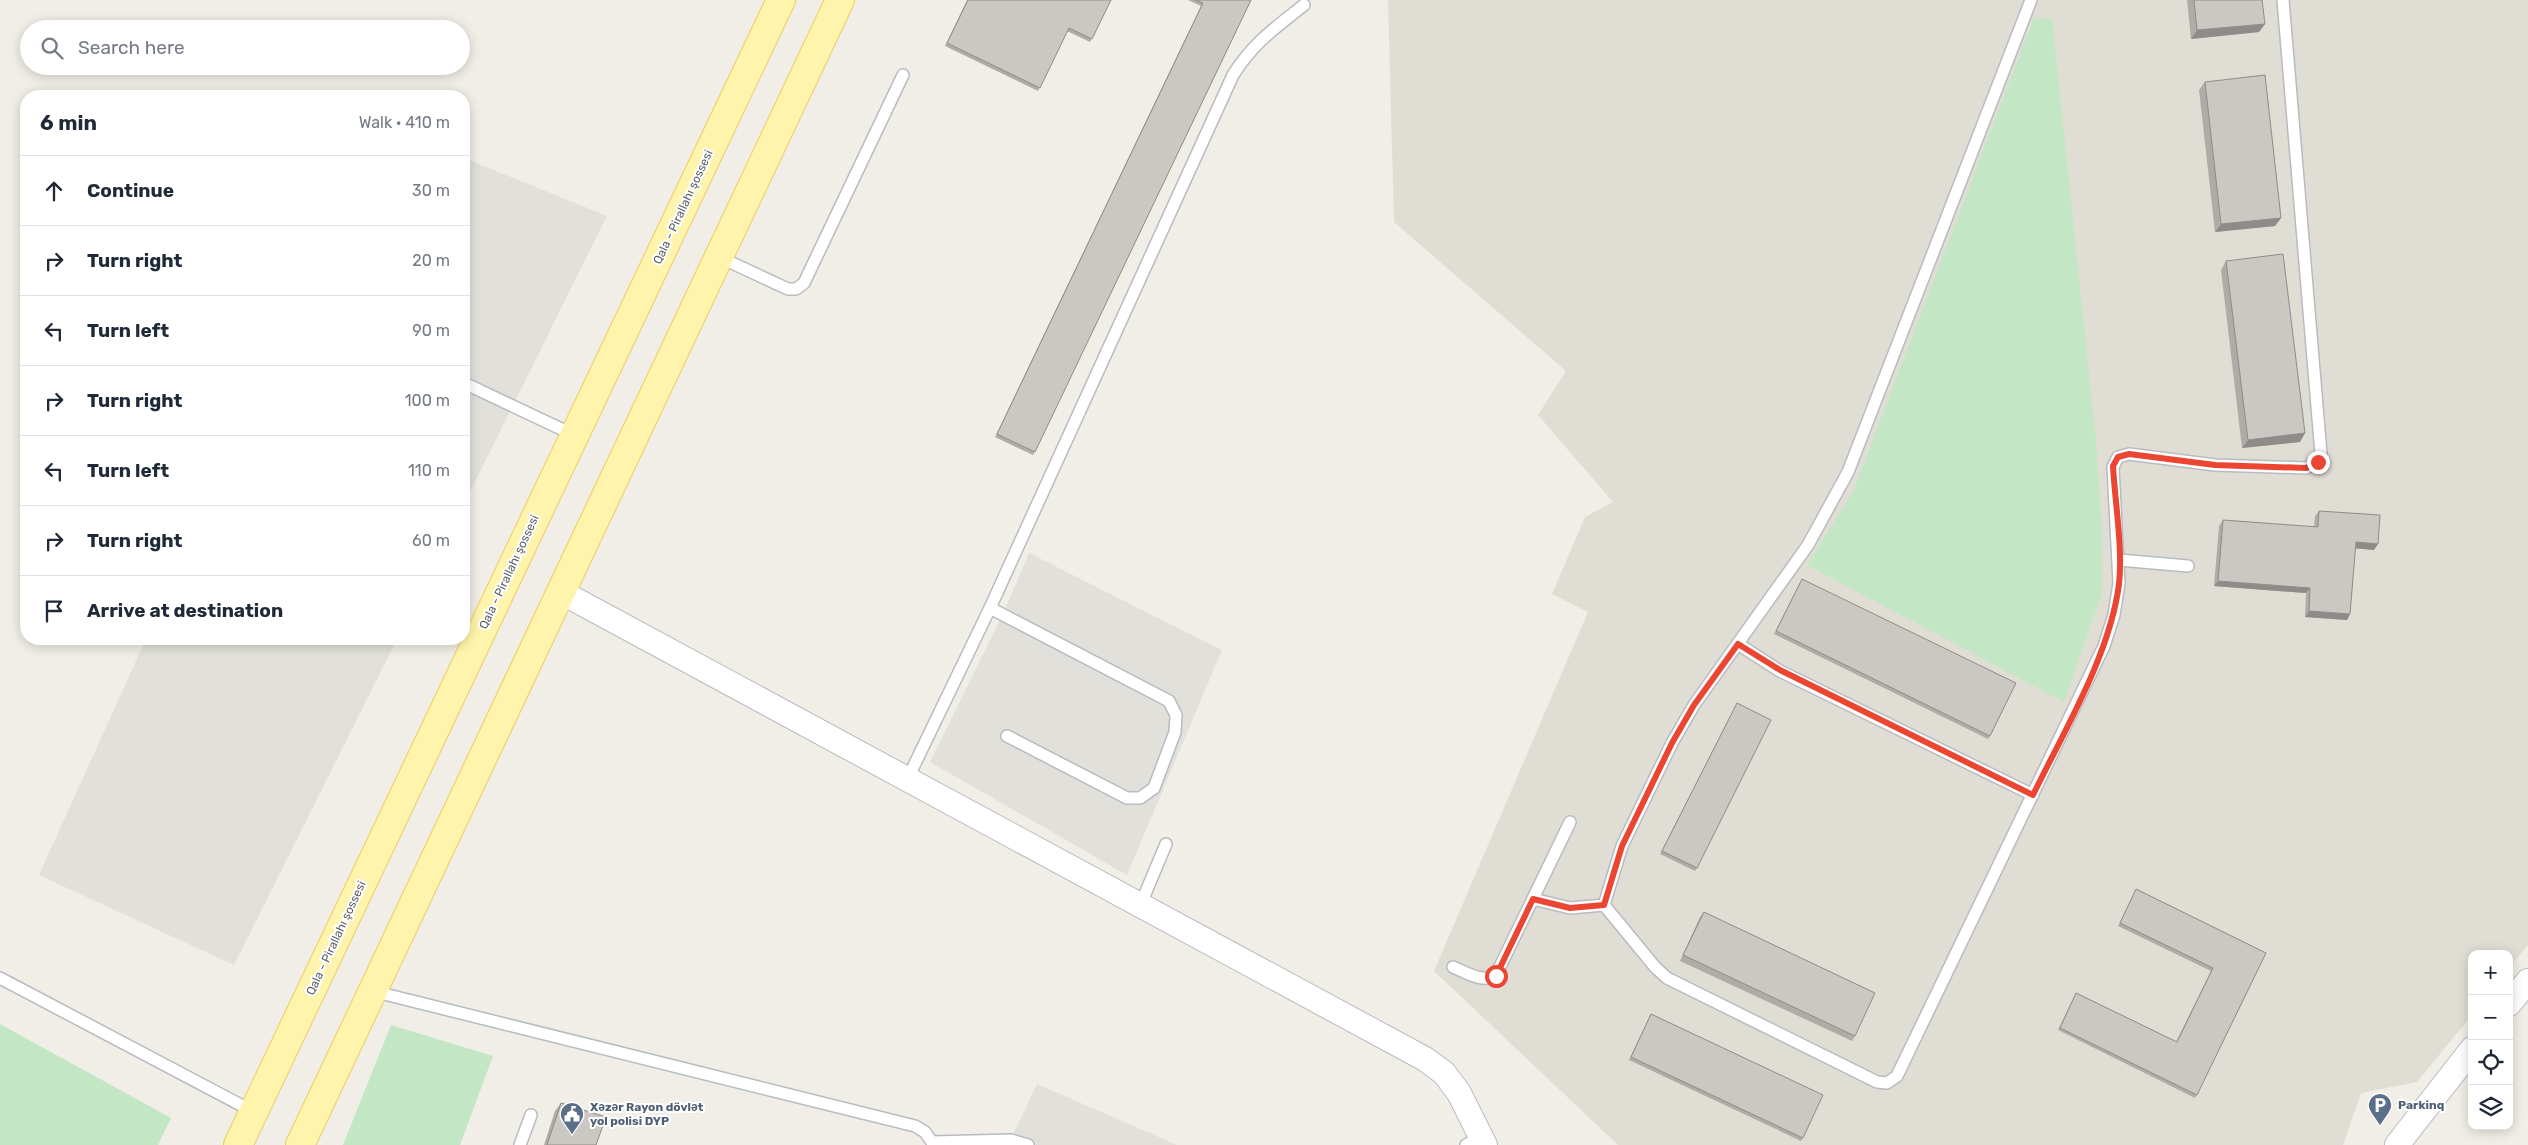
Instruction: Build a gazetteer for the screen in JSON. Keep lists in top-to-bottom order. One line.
{"streets":{"main road":["Qala - Pirallahı şossesi"]},"places":{"parking":["Parkinq"],"public building":["Xəzər Rayon dövlət yol polisi DYP"]},"page":{"search":"Search here","heading":["6 min","Walk · 410 m"],"list":[["Continue","30 m"],["Turn right","20 m"],["Turn left","90 m"],["Turn right","100 m"],["Turn left","110 m"],["Turn right","60 m"],"Arrive at destination"],"map_buttons":["+","−"]}}
